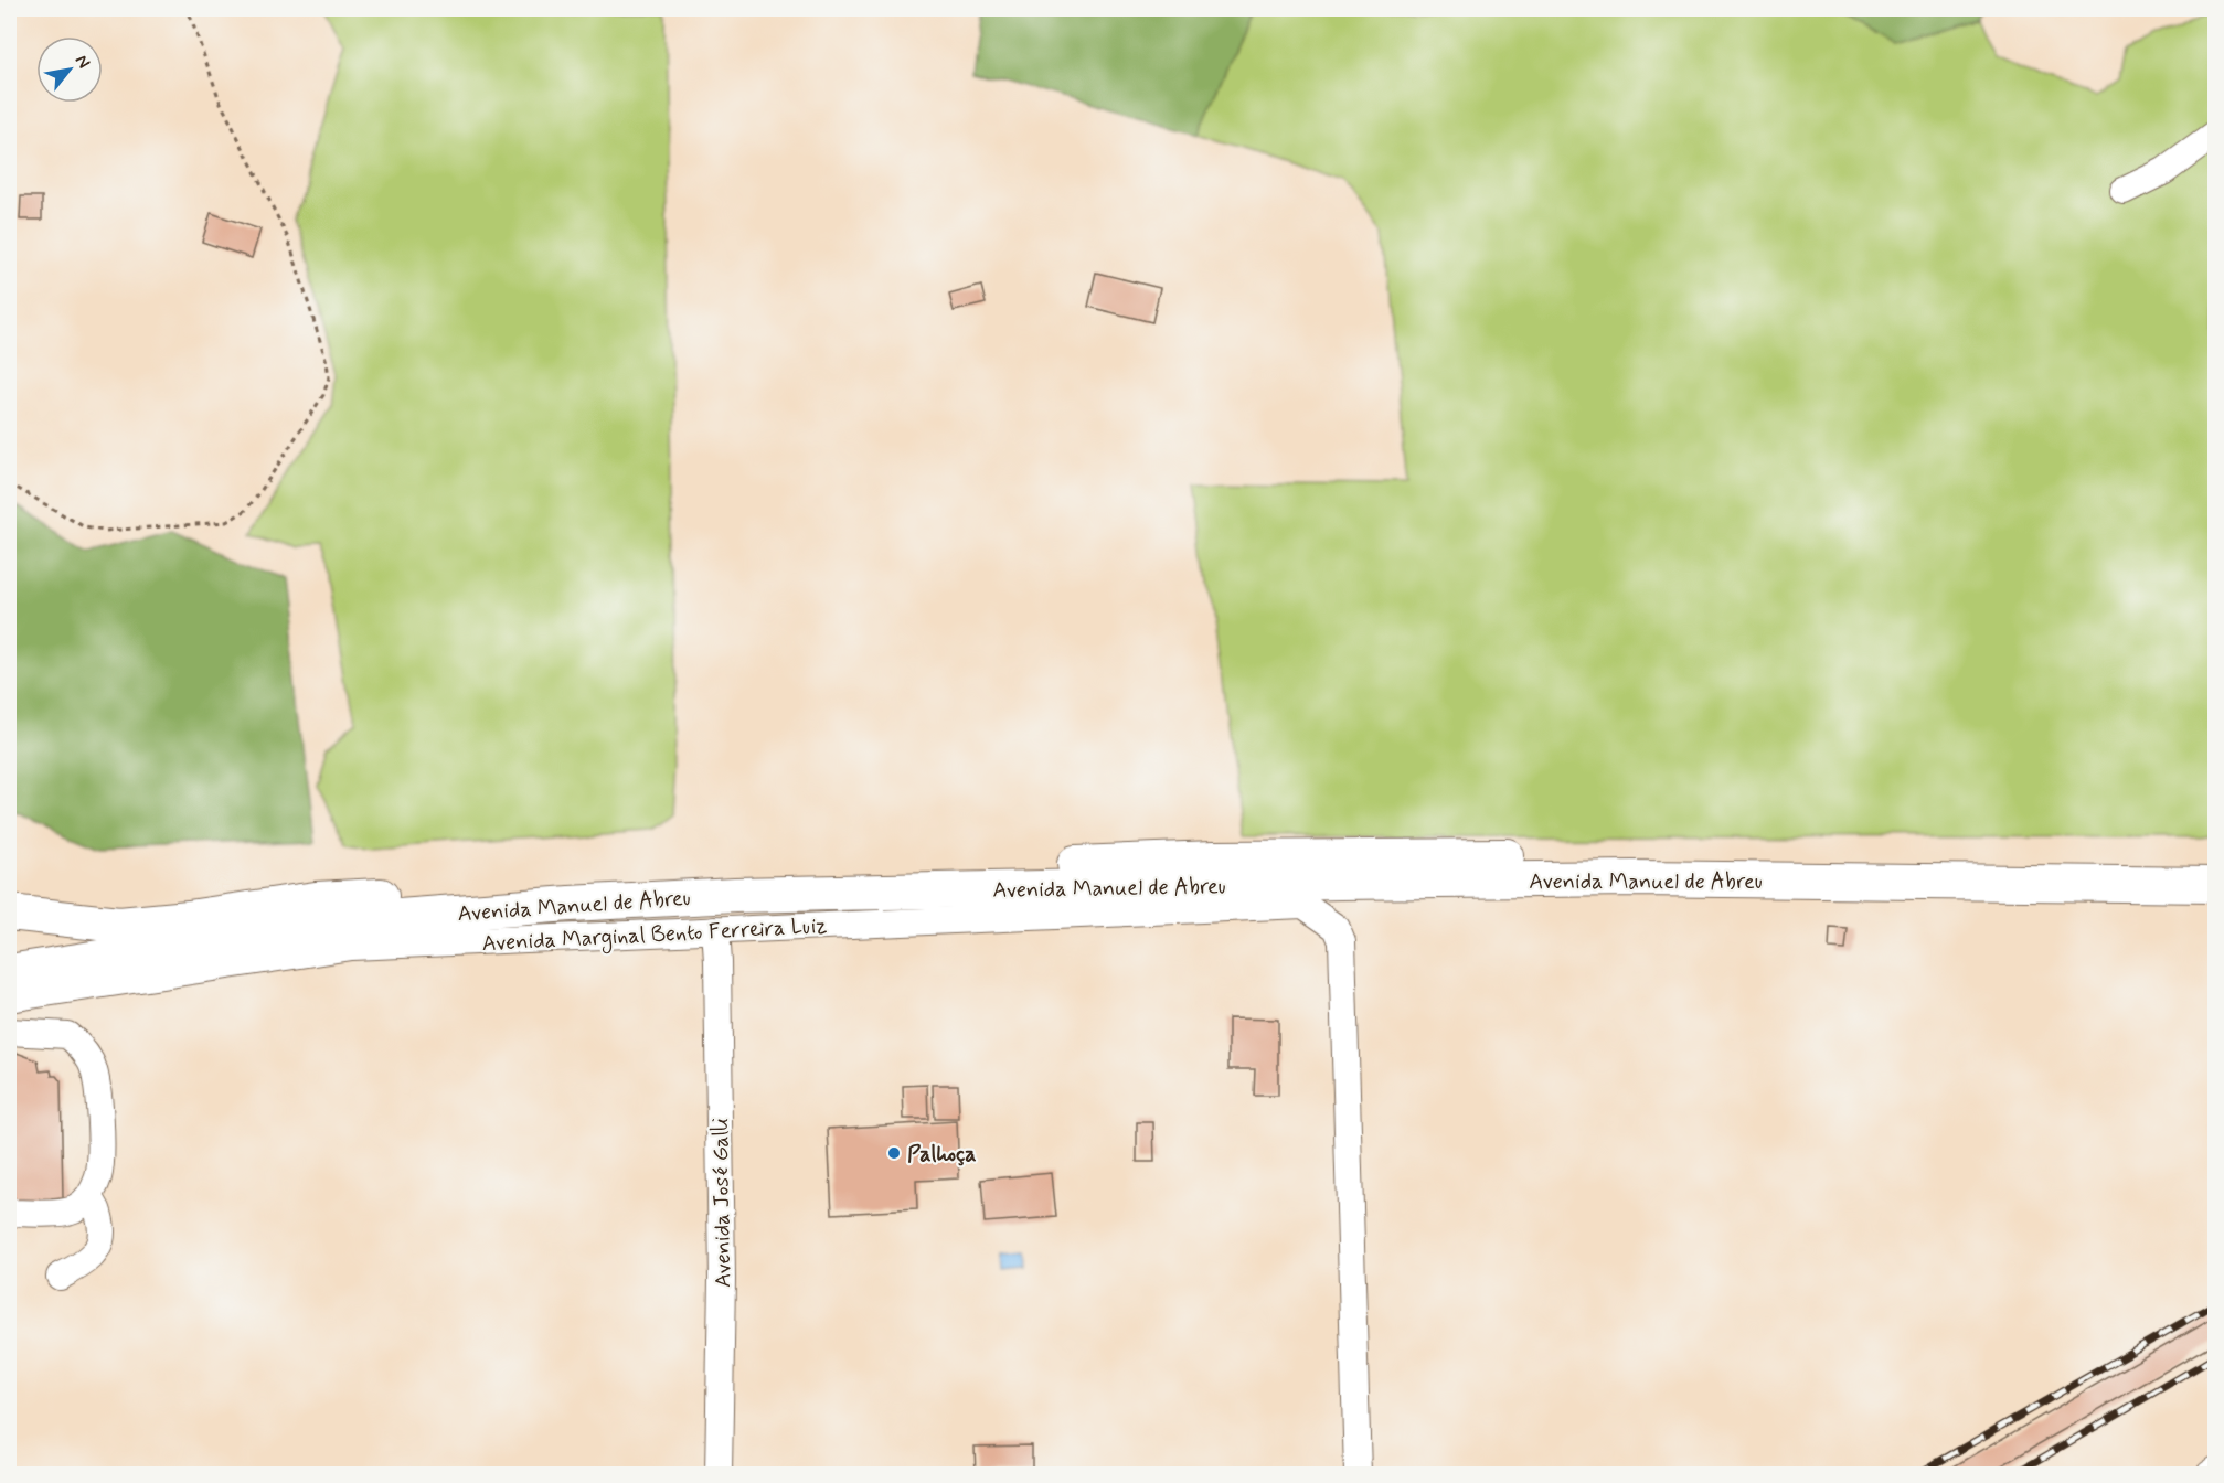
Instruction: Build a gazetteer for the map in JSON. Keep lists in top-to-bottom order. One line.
{"streets":{"main road":["Avenida Manuel de Abreu"],"street":["Avenida Marginal Bento Ferreira Luiz","Avenida José Galli"]},"crossings":[["Avenida Marginal Bento Ferreira Luiz","Avenida José Galli"]],"places":["Palhoça"],"north":"top right"}
